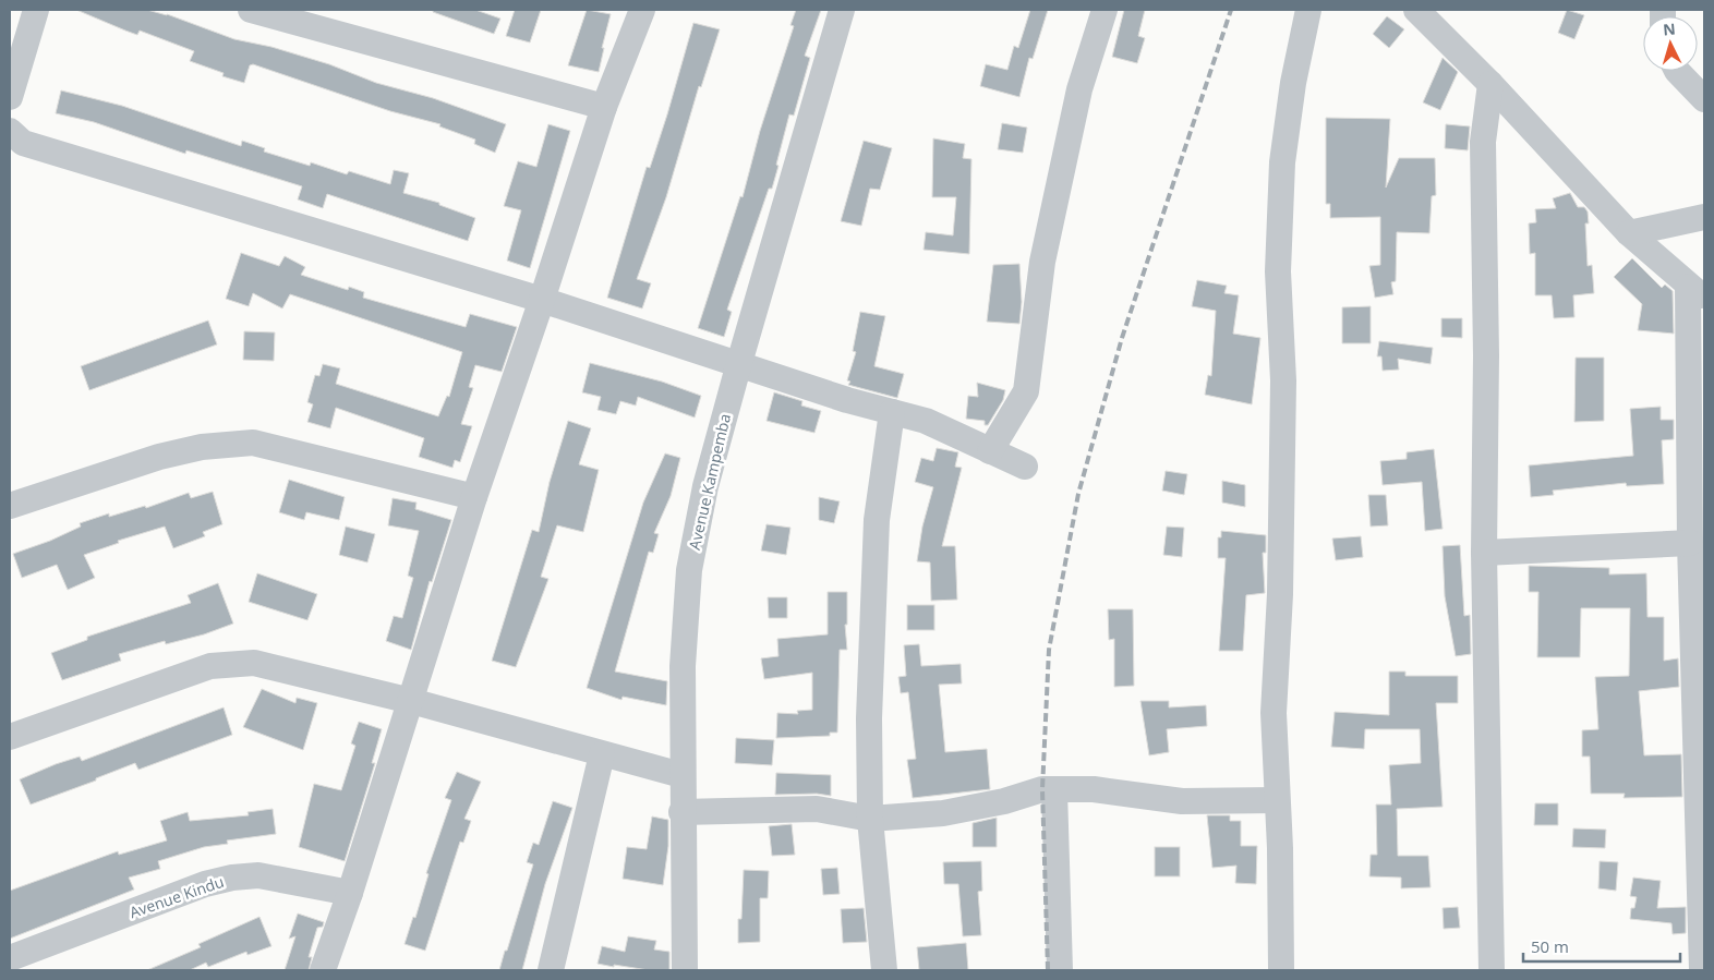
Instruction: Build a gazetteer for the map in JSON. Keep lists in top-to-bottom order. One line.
{"streets":{"street":["Avenue Kampemba","Avenue Kindu"]},"scale_bar":"50 m","north":"top"}
